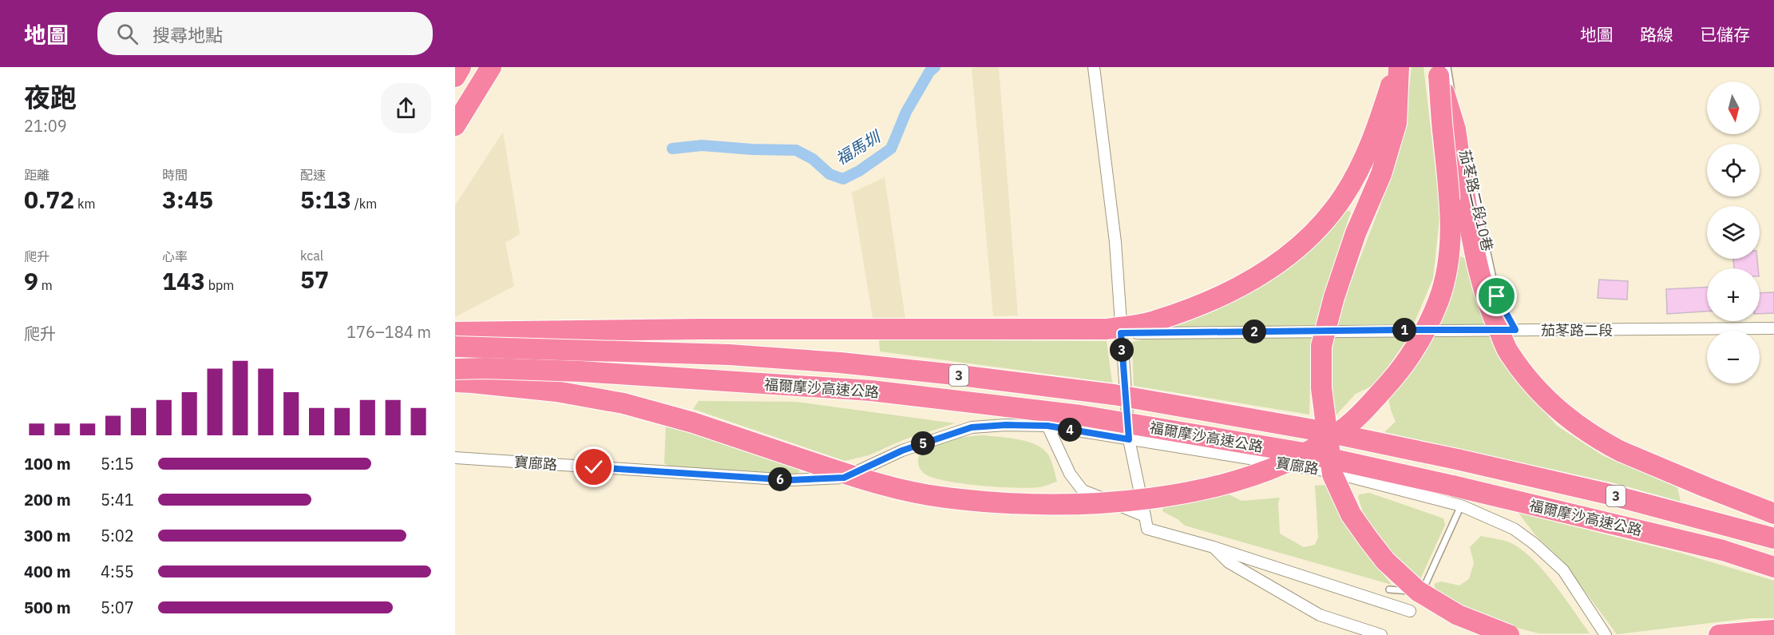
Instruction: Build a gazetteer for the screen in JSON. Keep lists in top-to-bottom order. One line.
{"streets":{"highway":["3","福爾摩沙高速公路"],"street":["茄苳路二段","寶廍路"],"lane":["茄苳路二段10巷"]},"crossings":[["茄苳路二段10巷","茄苳路二段"]],"water":["福馬圳"],"north":"bottom","page":{"header":"地圖","search":"搜尋地點","nav":["地圖","路線","已儲存"],"heading":["夜跑","21:09"],"map_buttons":["+","−"],"stats":[["距離","0.72 km"],["時間","3:45"],["配速","5:13 /km"],["爬升","9 m"],["心率","143 bpm"],["kcal","57"]],"chart":["爬升","176–184 m"],"pins":["1","2","3","4","5","6"],"list":[{"name":"100 m","note":"5:15"},{"name":"200 m","note":"5:41"},{"name":"300 m","note":"5:02"},{"name":"400 m","note":"4:55"},{"name":"500 m","note":"5:07"}]}}
